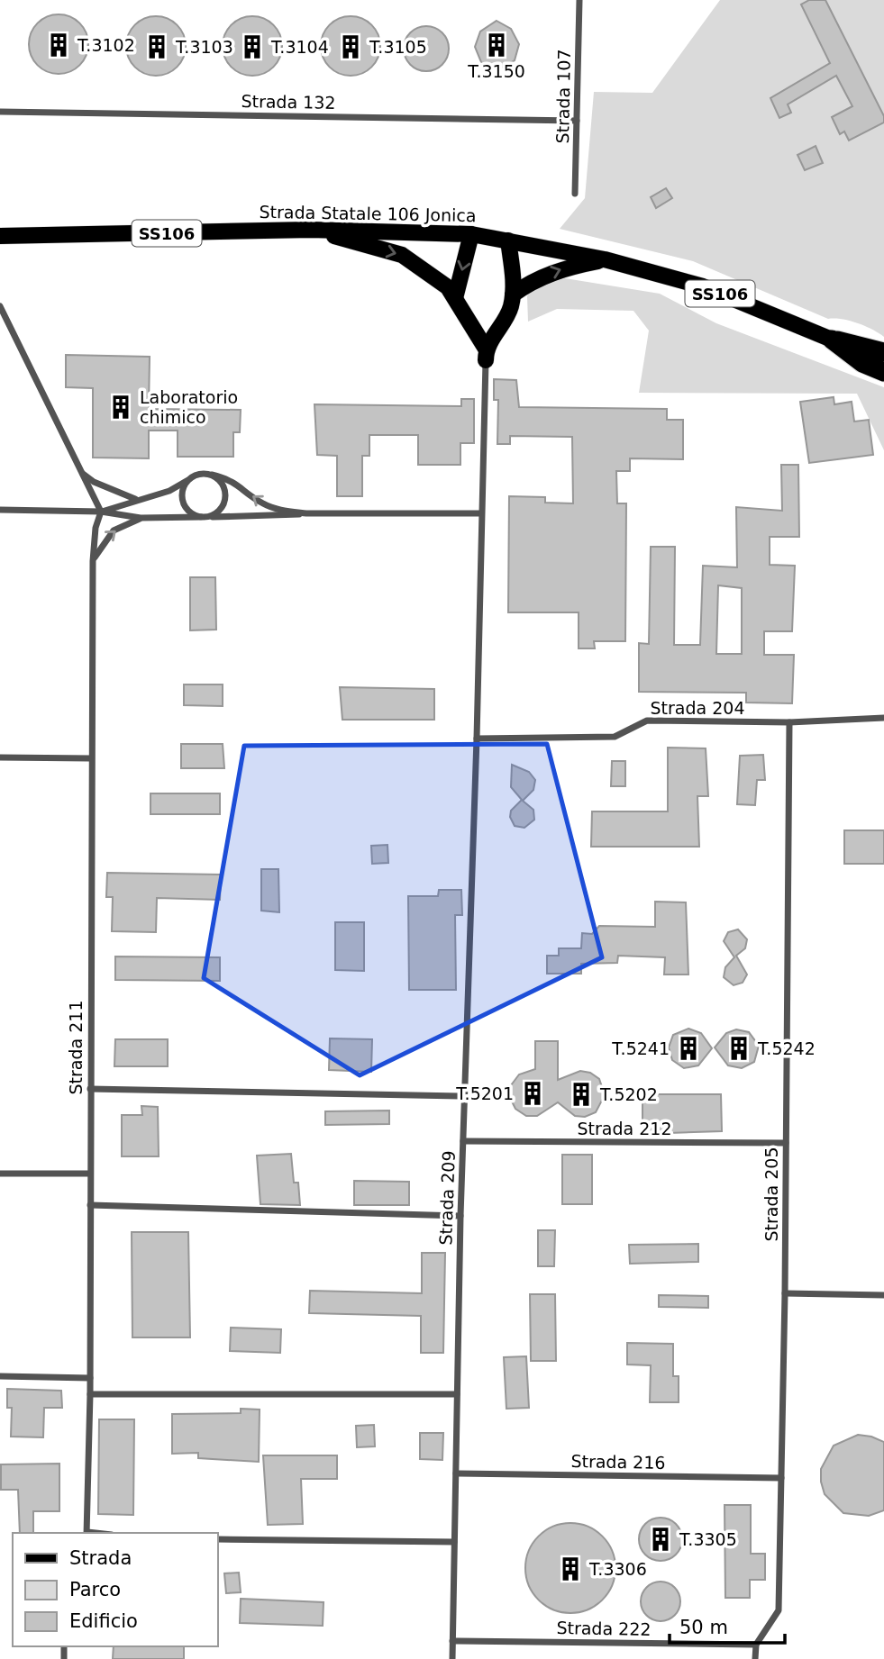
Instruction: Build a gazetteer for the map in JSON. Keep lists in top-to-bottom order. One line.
{"streets":{"highway":["Strada Statale 106 Jonica","SS106"],"lane":["Strada 107","Strada 132","Strada 204","Strada 211","Strada 212","Strada 205","Strada 209","Strada 216","Strada 222"]},"crossings":[["Strada 107","Strada 132"],["Strada 204","Strada 205"],["Strada 204","Strada 209"],["Strada 212","Strada 205"],["Strada 212","Strada 209"],["Strada 205","Strada 216"],["Strada 205","Strada 222"],["Strada 209","Strada 216"],["Strada 209","Strada 222"]],"places":{"building":["T.3102","T.3150","T.3103","T.3104","T.3105","Laboratorio chimico","T.5241","T.5242","T.5201","T.5202","T.3305","T.3306"]},"legend":["Strada","Parco","Edificio"],"scale_bar":"50 m"}
